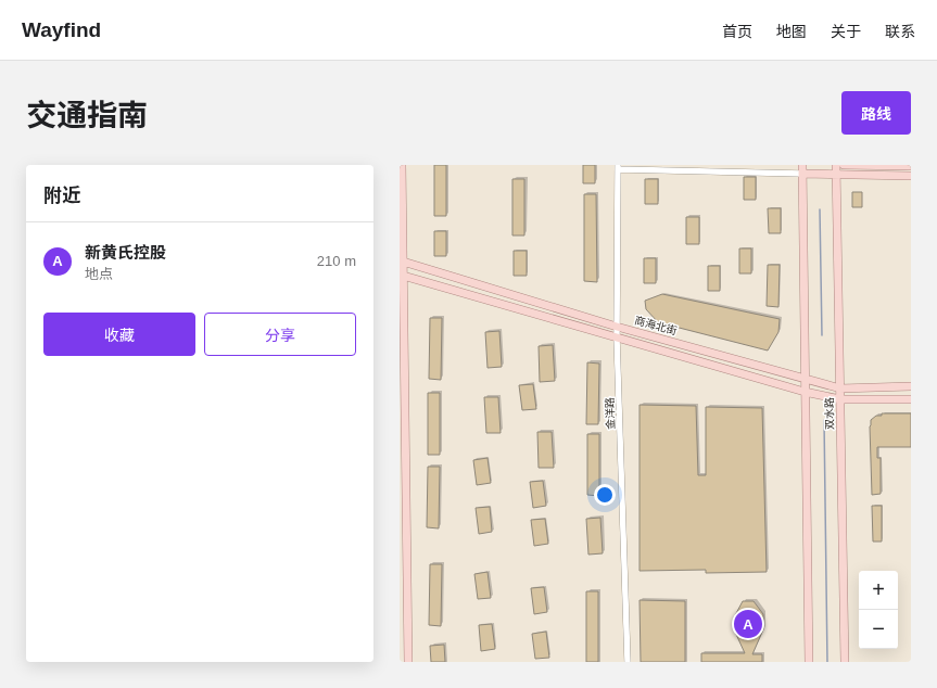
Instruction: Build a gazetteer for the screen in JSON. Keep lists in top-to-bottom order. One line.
{"streets":{"main road":["商海北街","双水路"],"street":["金洋路"]},"crossings":[["商海北街","金洋路"],["商海北街","双水路"]],"page":{"header":"Wayfind","nav":["首页","地图","关于","联系"],"title":"交通指南","buttons":["路线",["收藏","分享"]],"heading":"附近","list":[{"mark":"A","name":"新黄氏控股","note":"地点","value":"210 m"}],"map_buttons":["+","−"],"pins":"A"}}
